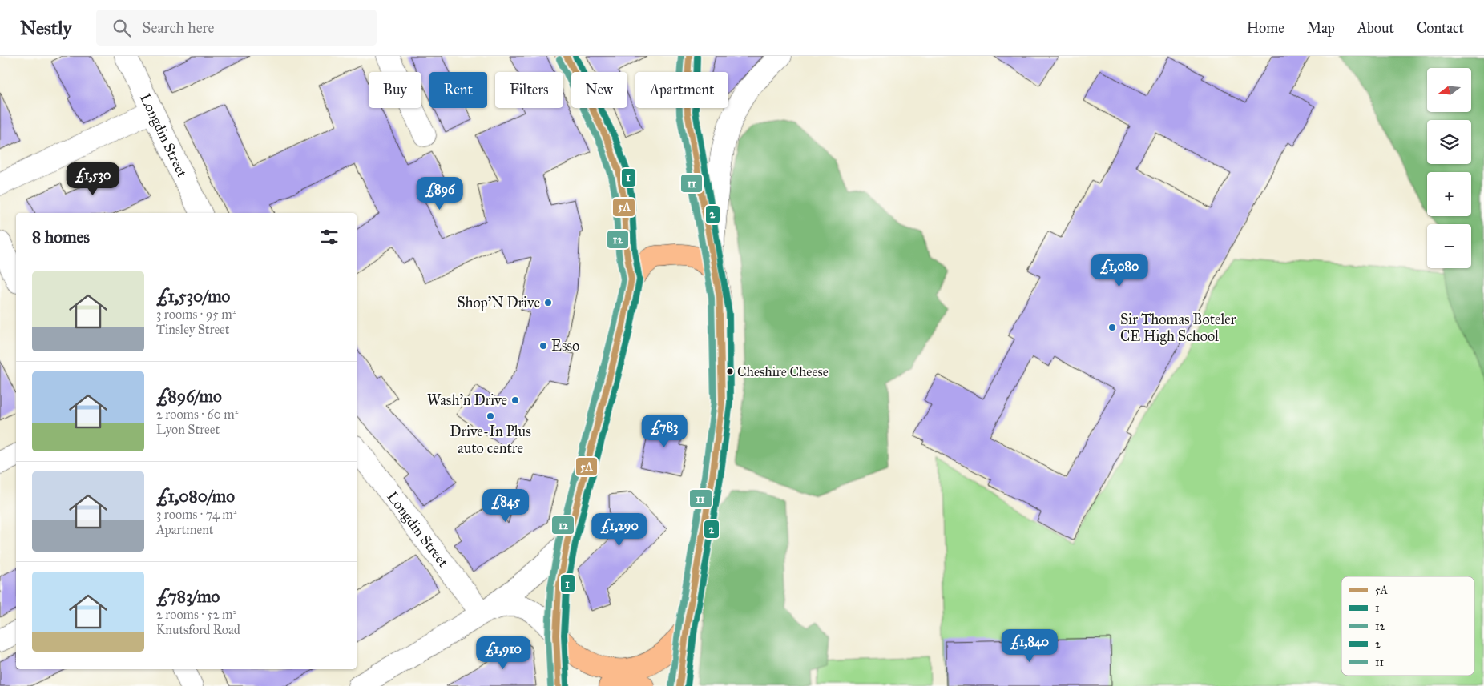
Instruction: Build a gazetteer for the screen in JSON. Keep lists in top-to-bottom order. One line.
{"streets":{"street":["Longdin Street"]},"places":["Shop'N Drive","Sir Thomas Boteler CE High School","Esso","Cheshire Cheese","Wash'n Drive","Drive-In Plus auto centre"],"lines":["transit line 5A","transit line 1","transit line 11","transit line 2","transit line 12"],"legend":["5A","1","12","2","11"],"north":"left","page":{"header":"Nestly","search":"Search here","nav":["Home","Map","About","Contact"],"map_buttons":["+","−"],"chip":["Buy","Rent","Filters","New","Apartment"],"price":["£1,530","£896","£1,080","£783","£845","£1,290","£1,840","£1,910"],"heading":"8 homes","list":[{"name":"£1,530/mo","note":"3 rooms · 95 m² · Tinsley Street"},{"name":"£896/mo","note":"2 rooms · 60 m² · Lyon Street"},{"name":"£1,080/mo","note":"3 rooms · 74 m² · Apartment"},{"name":"£783/mo","note":"2 rooms · 52 m² · Knutsford Road"}]}}
